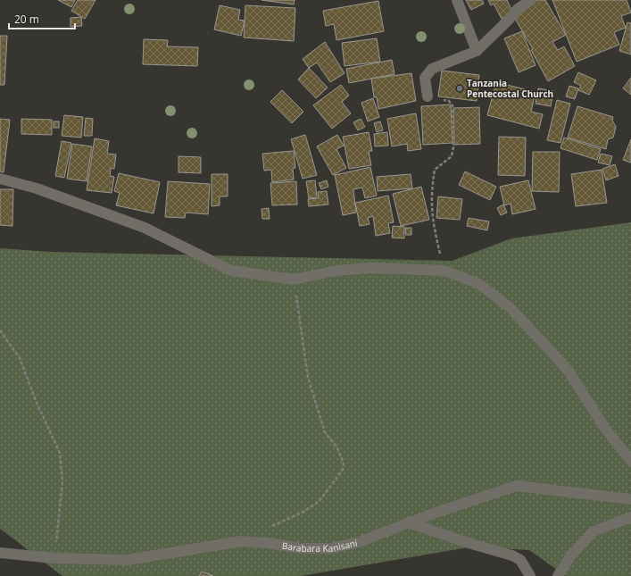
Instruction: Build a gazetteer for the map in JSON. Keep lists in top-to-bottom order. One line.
{"streets":{"street":["Barabara Kanisani"]},"places":["Tanzania Pentecostal Church"],"scale_bar":"20 m"}
